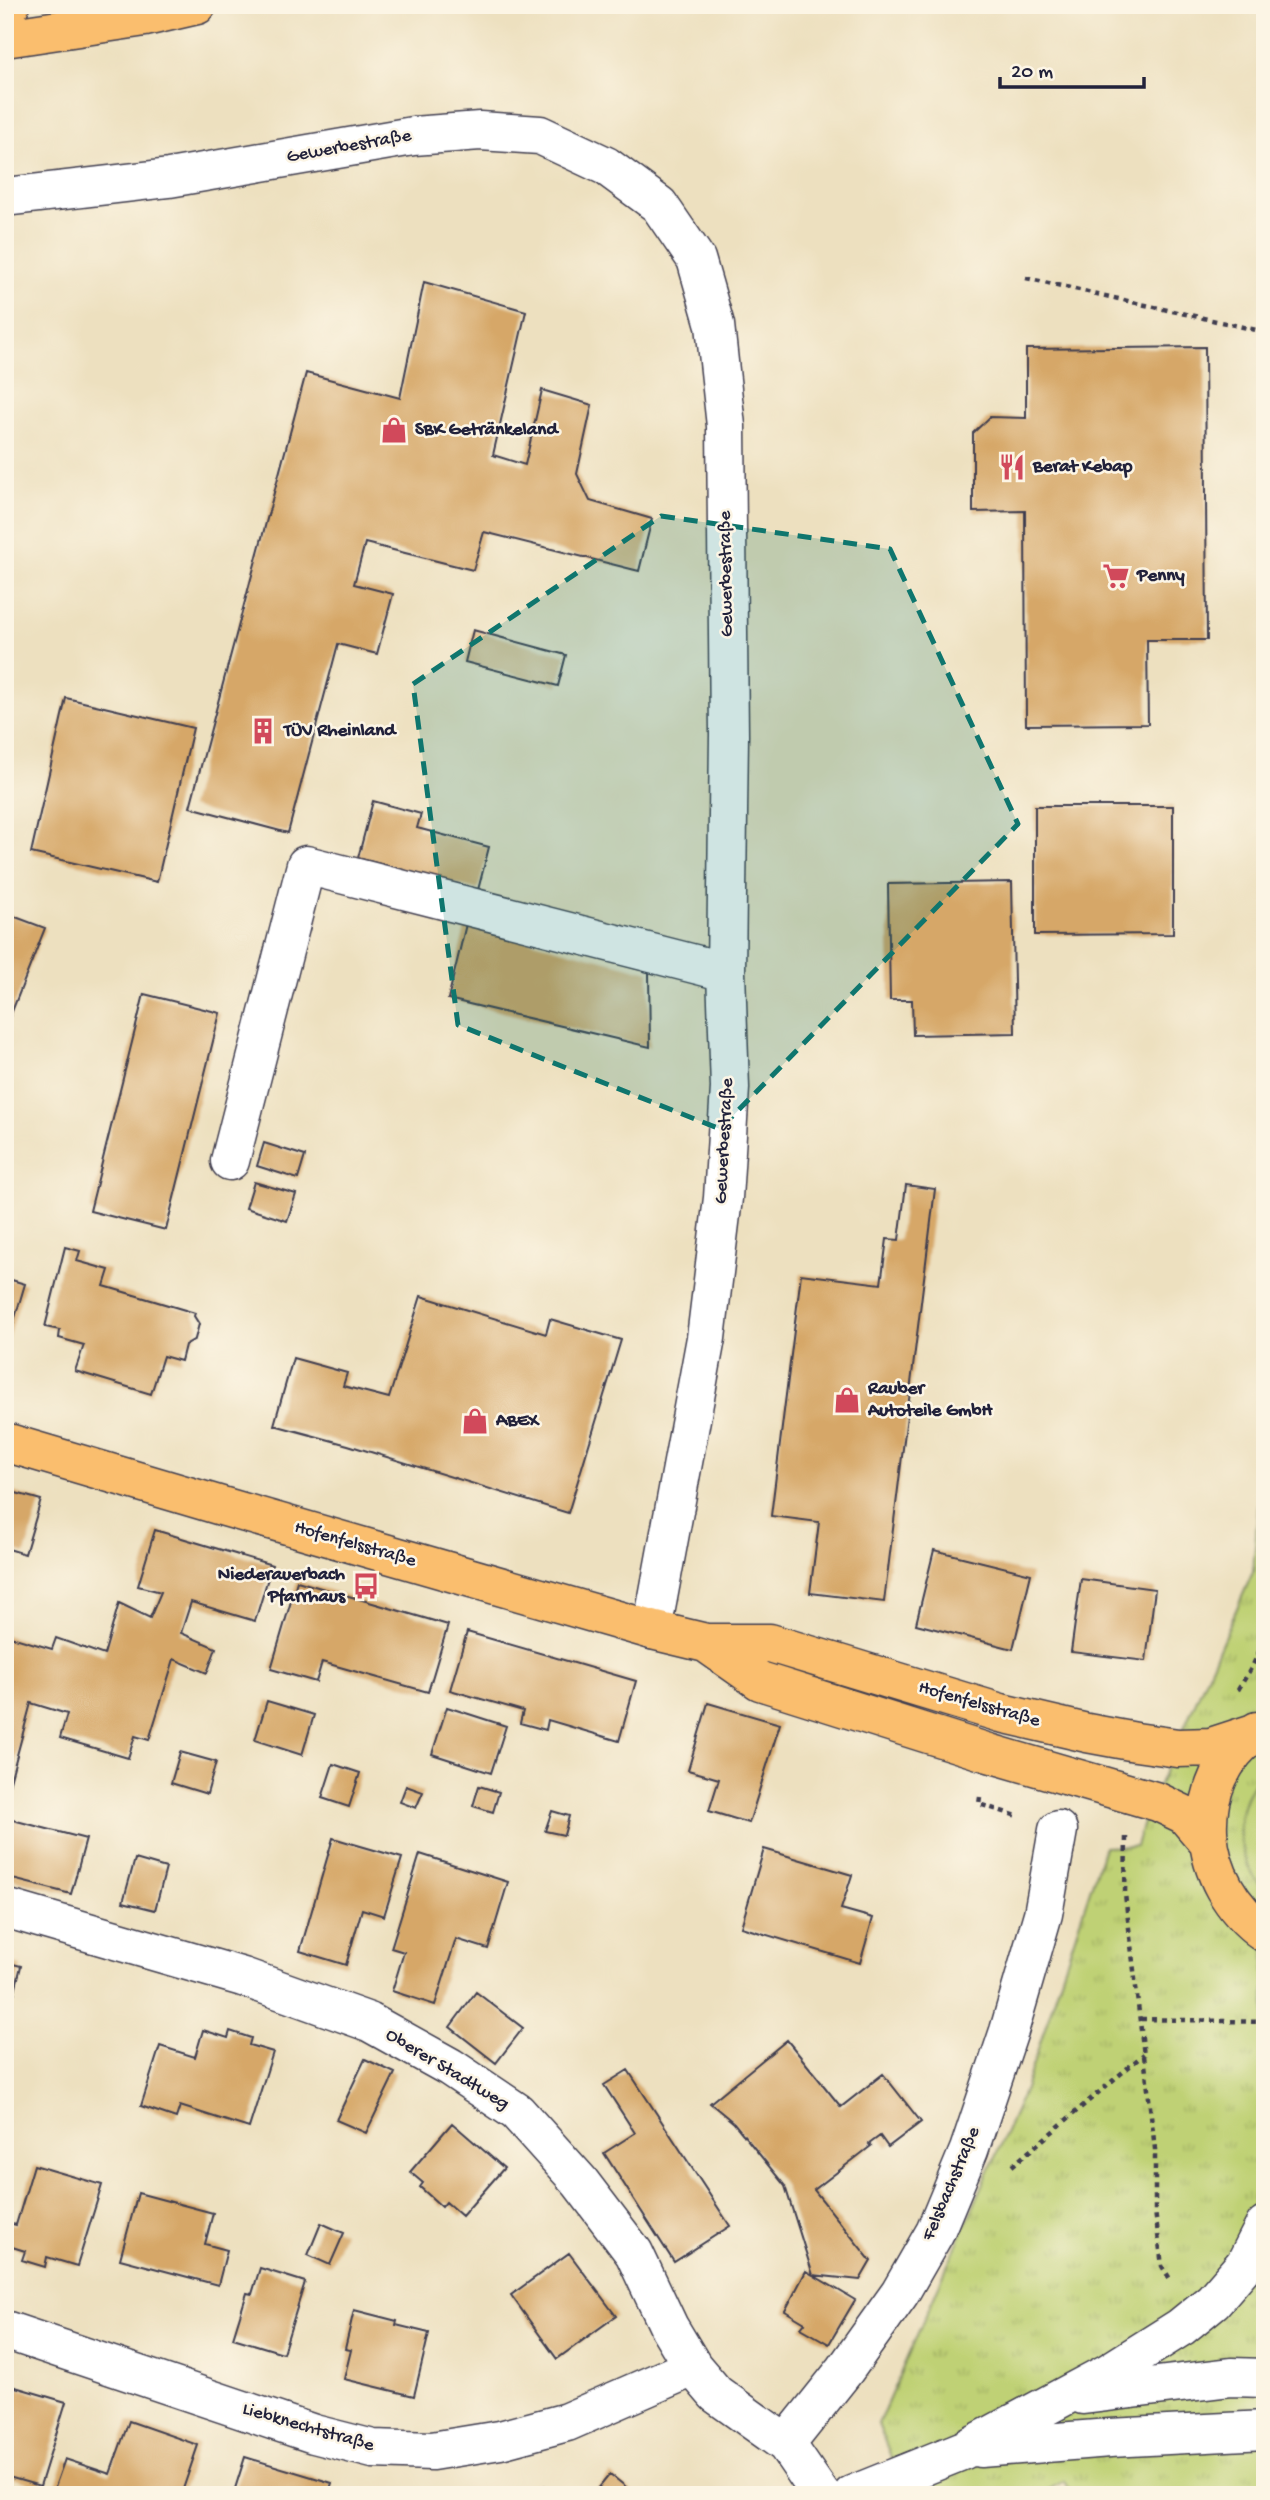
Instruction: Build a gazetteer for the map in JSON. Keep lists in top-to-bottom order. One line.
{"streets":{"main road":["Hofenfelsstraße"],"street":["Gewerbestraße","Oberer Stadtweg","Felsbachstraße","Liebknechtstraße"]},"crossings":[["Gewerbestraße","Hofenfelsstraße"],["Oberer Stadtweg","Felsbachstraße"],["Oberer Stadtweg","Liebknechtstraße"]],"places":{"shop":["SBK Getränkeland","Rauber Autoteile GmbH","ABEX"],"restaurant":["Berat Kebap"],"supermarket":["Penny"],"building":["TÜV Rheinland"],"bus stop":["Niederauerbach Pfarrhaus"]},"scale_bar":"20 m"}
